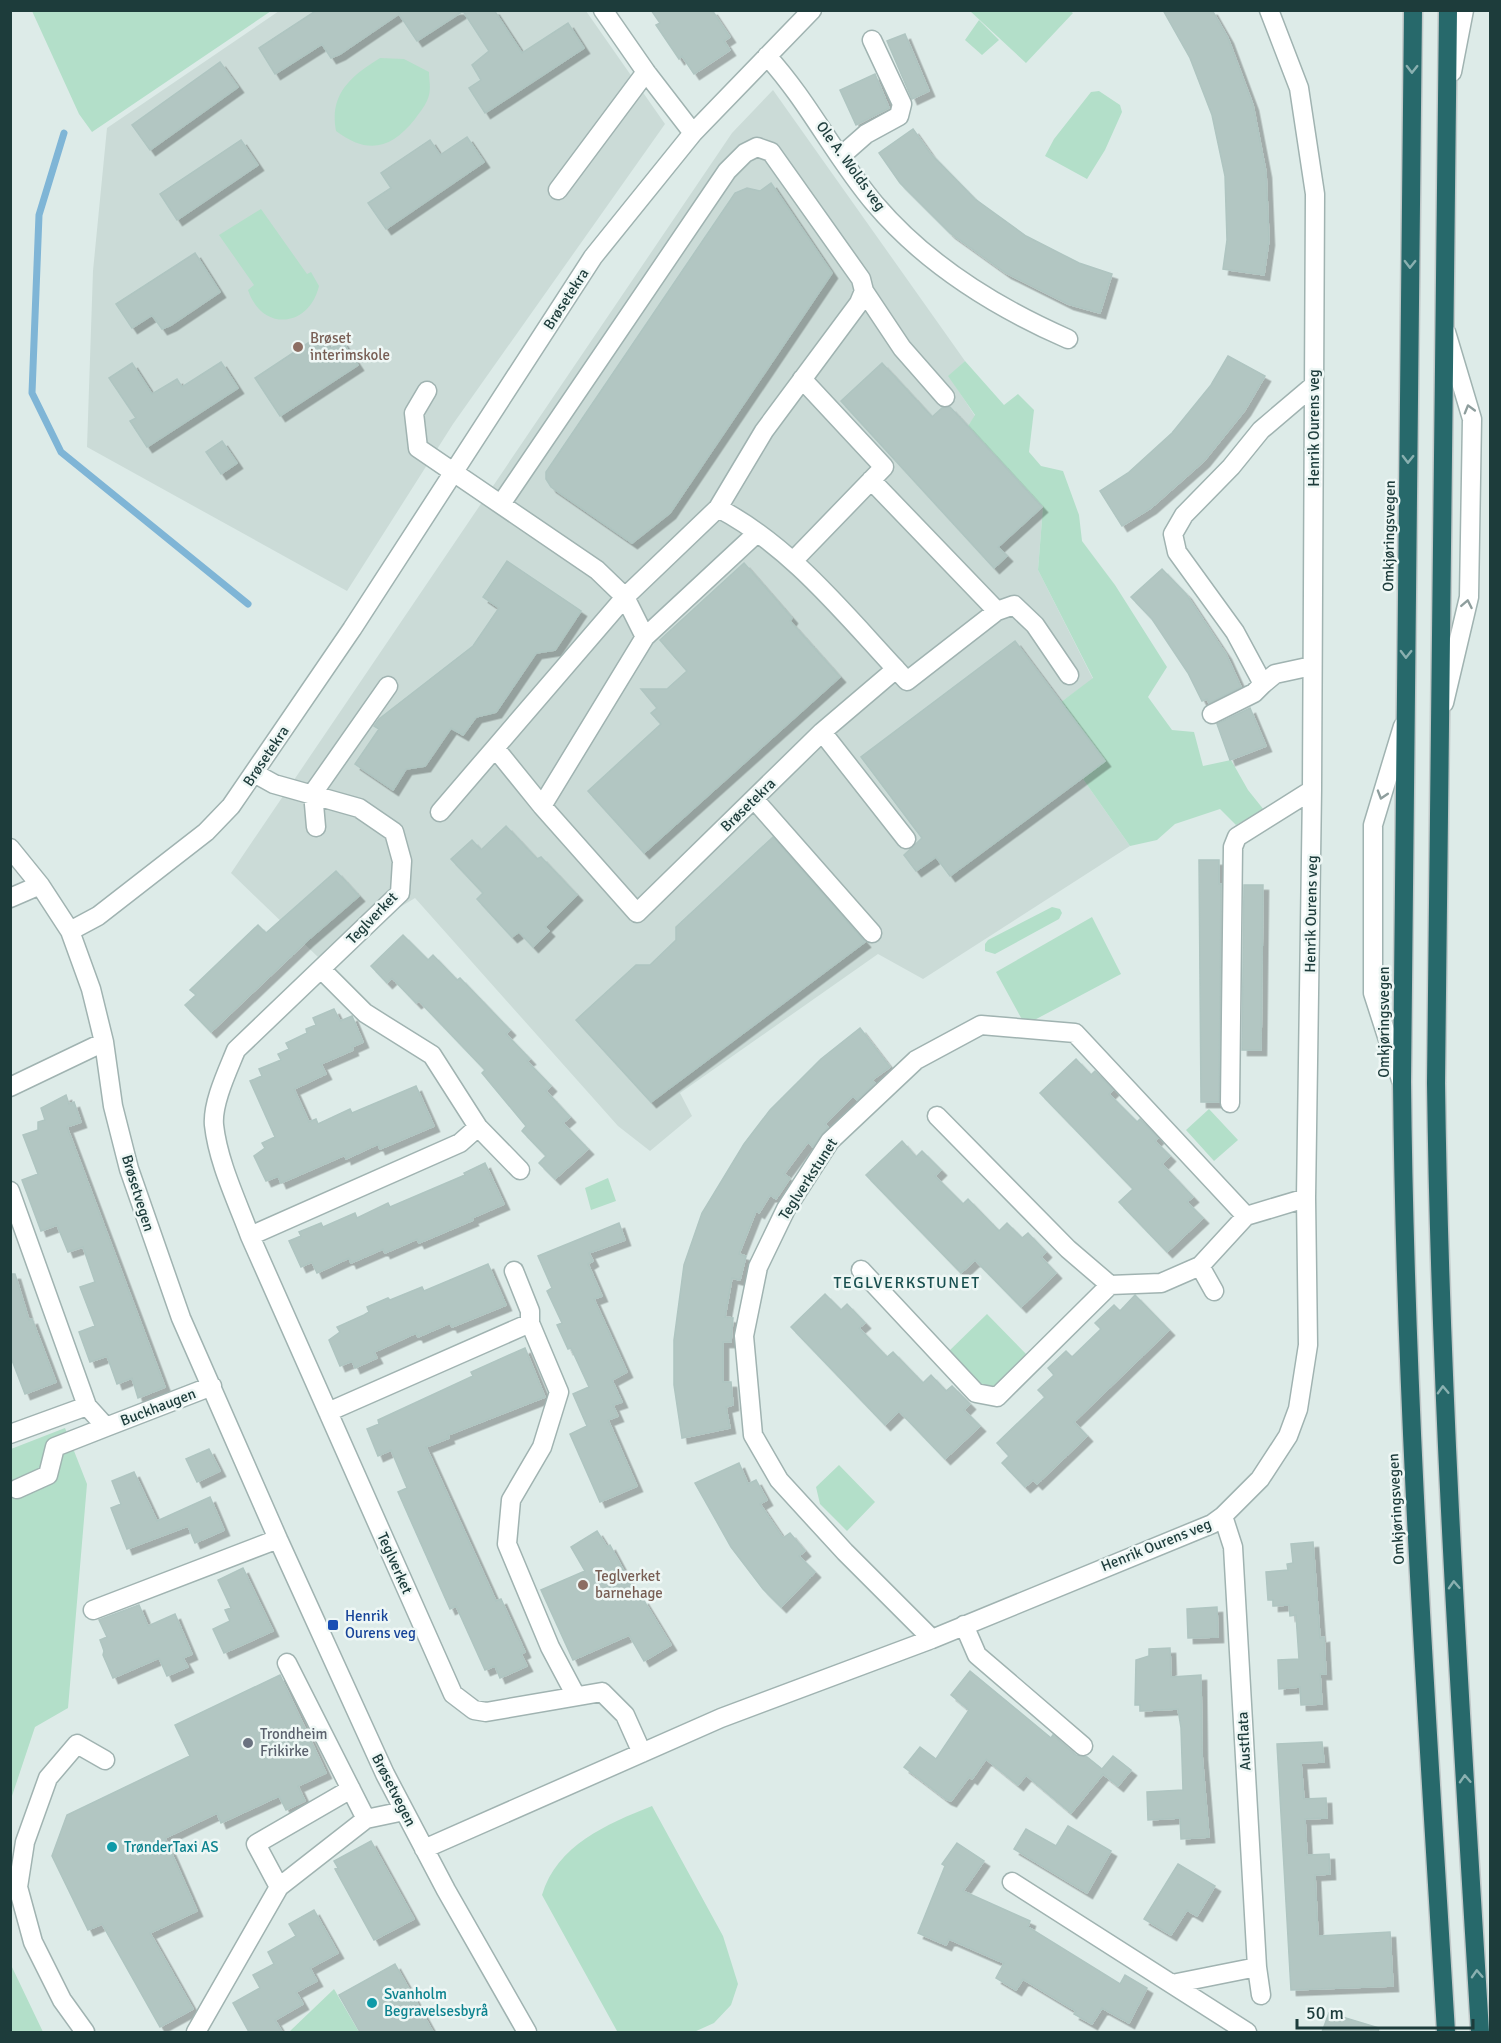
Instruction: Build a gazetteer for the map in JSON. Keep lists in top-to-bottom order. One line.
{"streets":{"highway":["Omkjøringsvegen"],"street":["Ole A. Wolds veg","Brøsetekra","Henrik Ourens veg","Teglverket","Teglverkstunet","Brøsetvegen","Buckhaugen","Austflata"]},"crossings":[["Ole A. Wolds veg","Brøsetekra"],["Brøsetekra","Teglverket"],["Brøsetekra","Brøsetvegen"],["Henrik Ourens veg","Teglverket"],["Henrik Ourens veg","Teglverkstunet"],["Henrik Ourens veg","Brøsetvegen"],["Henrik Ourens veg","Austflata"],["Brøsetvegen","Buckhaugen"]],"districts":["TEGLVERKSTUNET"],"places":{"other":["Brøset interimskole","Teglverket barnehage","Trondheim Frikirke","TrønderTaxi AS","Svanholm Begravelsesbyrå"],"transit":["Henrik Ourens veg"]},"scale_bar":"50 m"}
